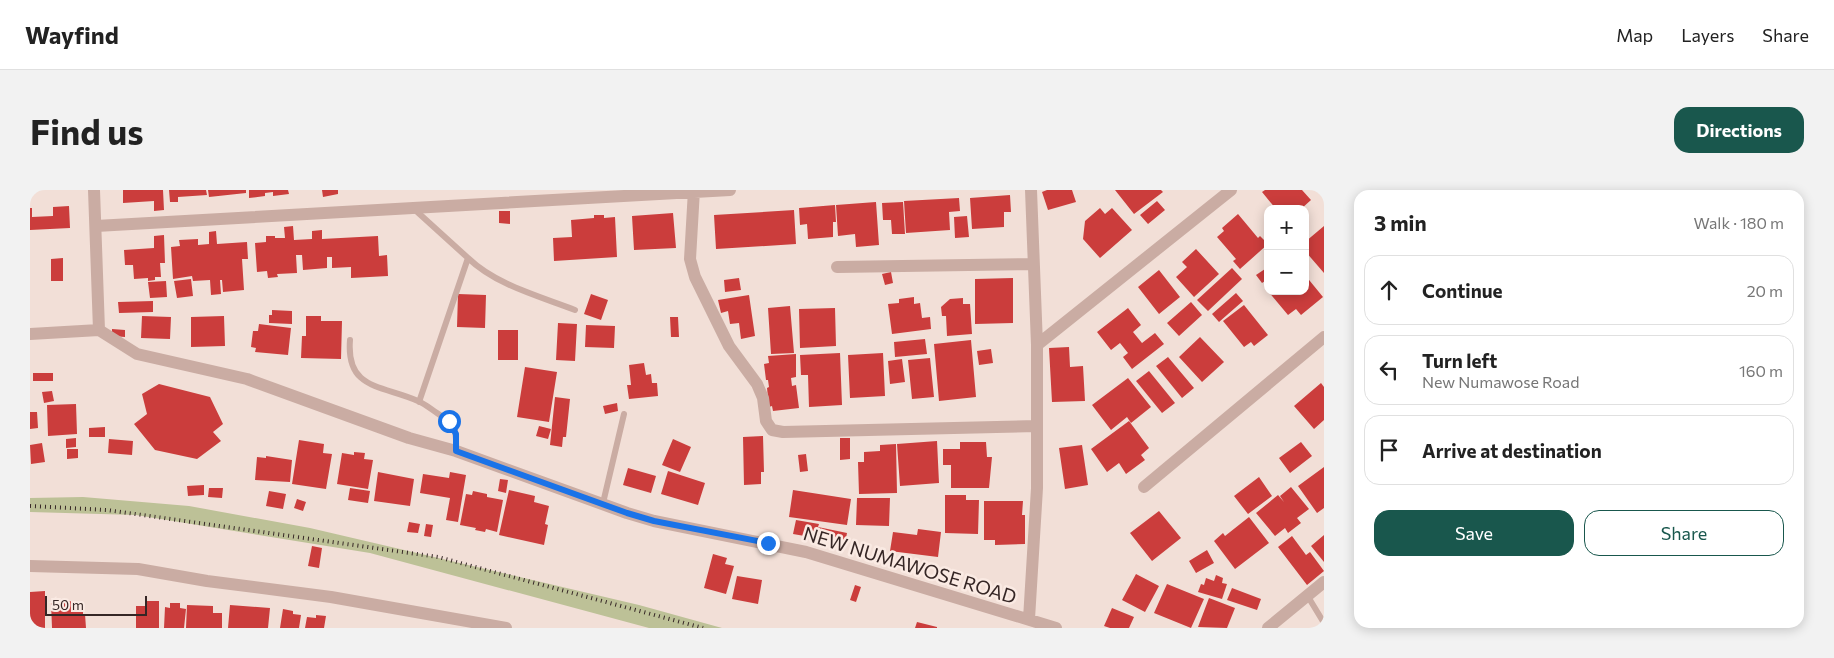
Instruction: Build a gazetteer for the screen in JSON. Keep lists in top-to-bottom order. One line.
{"streets":{"street":["NEW NUMAWOSE ROAD"]},"scale_bar":"50 m","page":{"header":"Wayfind","nav":["Map","Layers","Share"],"buttons":["Directions",["Save","Share"]],"title":"Find us","heading":["3 min","Walk · 180 m"],"map_buttons":["+","−"],"list":[["Continue","20 m"],["Turn left","New Numawose Road","160 m"],"Arrive at destination"],"scale":"50 m"}}
